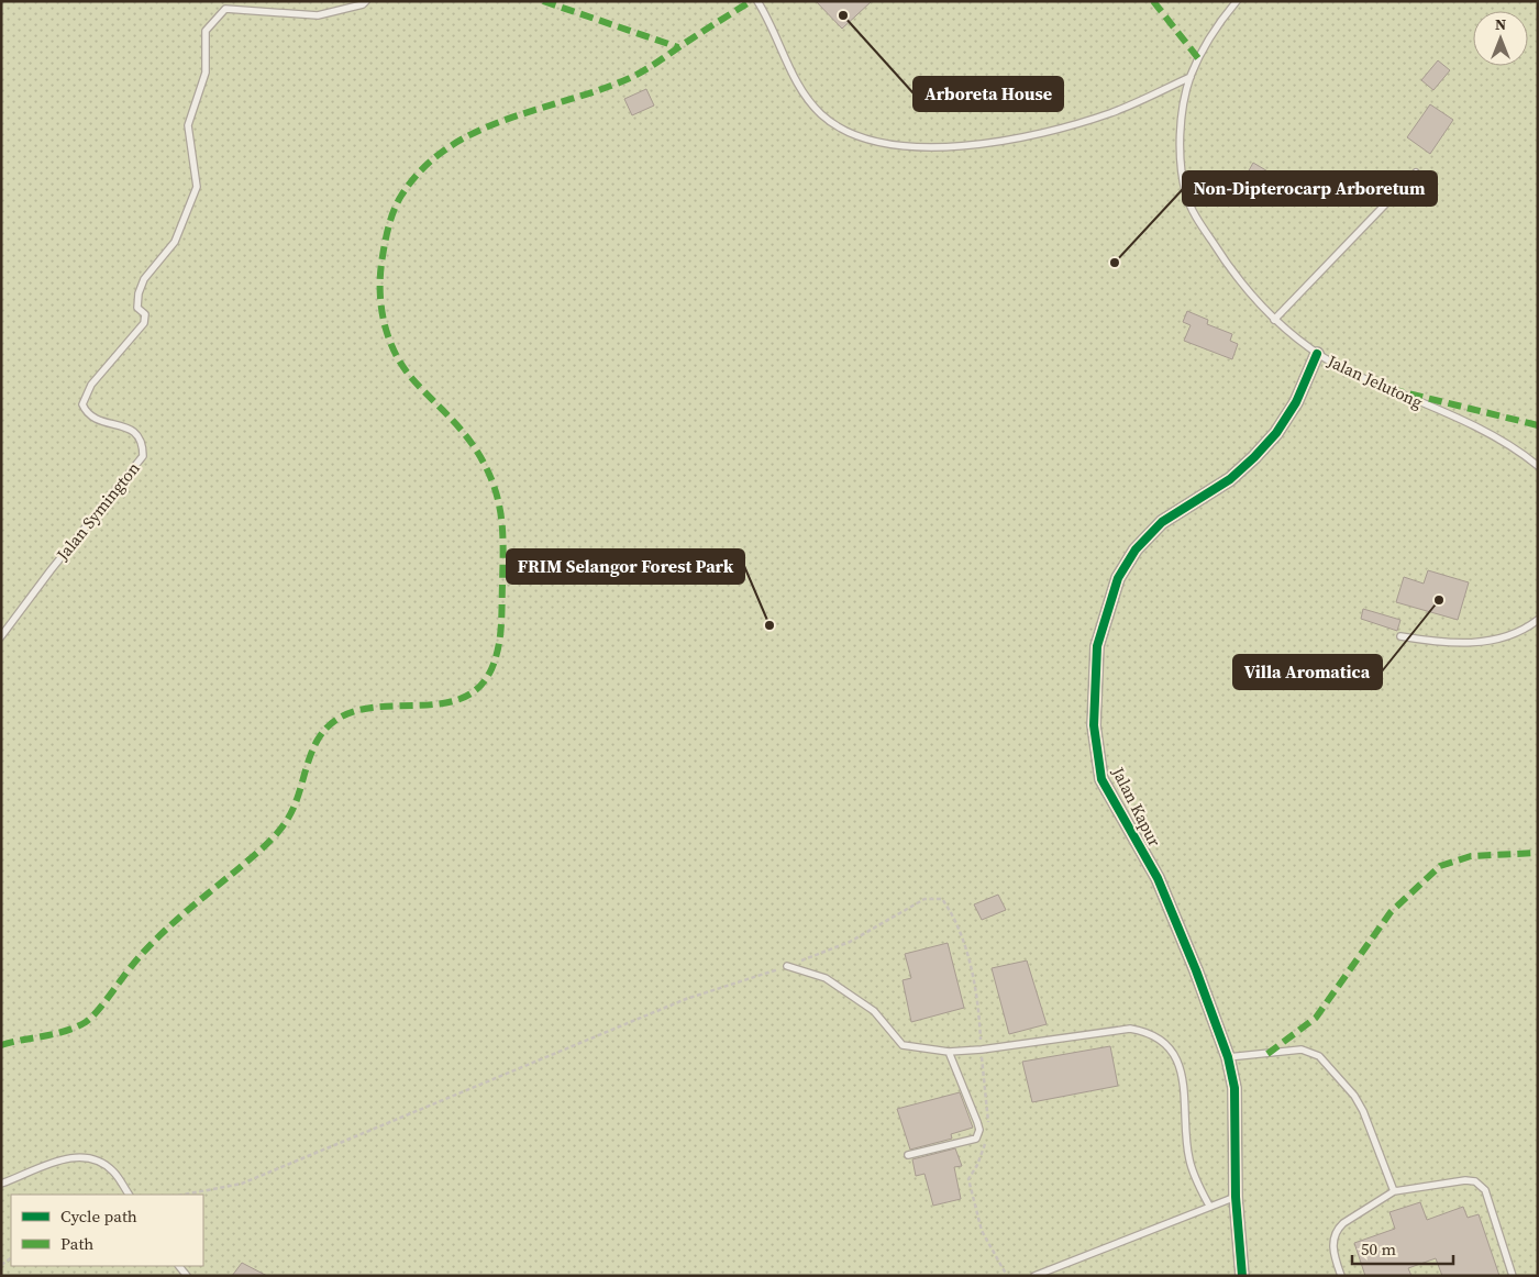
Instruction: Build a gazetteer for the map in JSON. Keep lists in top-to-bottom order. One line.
{"streets":{"street":["Jalan Kapur"],"lane":["Jalan Jelutong","Jalan Symington"]},"crossings":[["Jalan Jelutong","Jalan Kapur"]],"places":["Arboreta House","Non-Dipterocarp Arboretum","Villa Aromatica","FRIM Selangor Forest Park"],"legend":["Cycle path","Path"],"scale_bar":"50 m","north":"top"}
